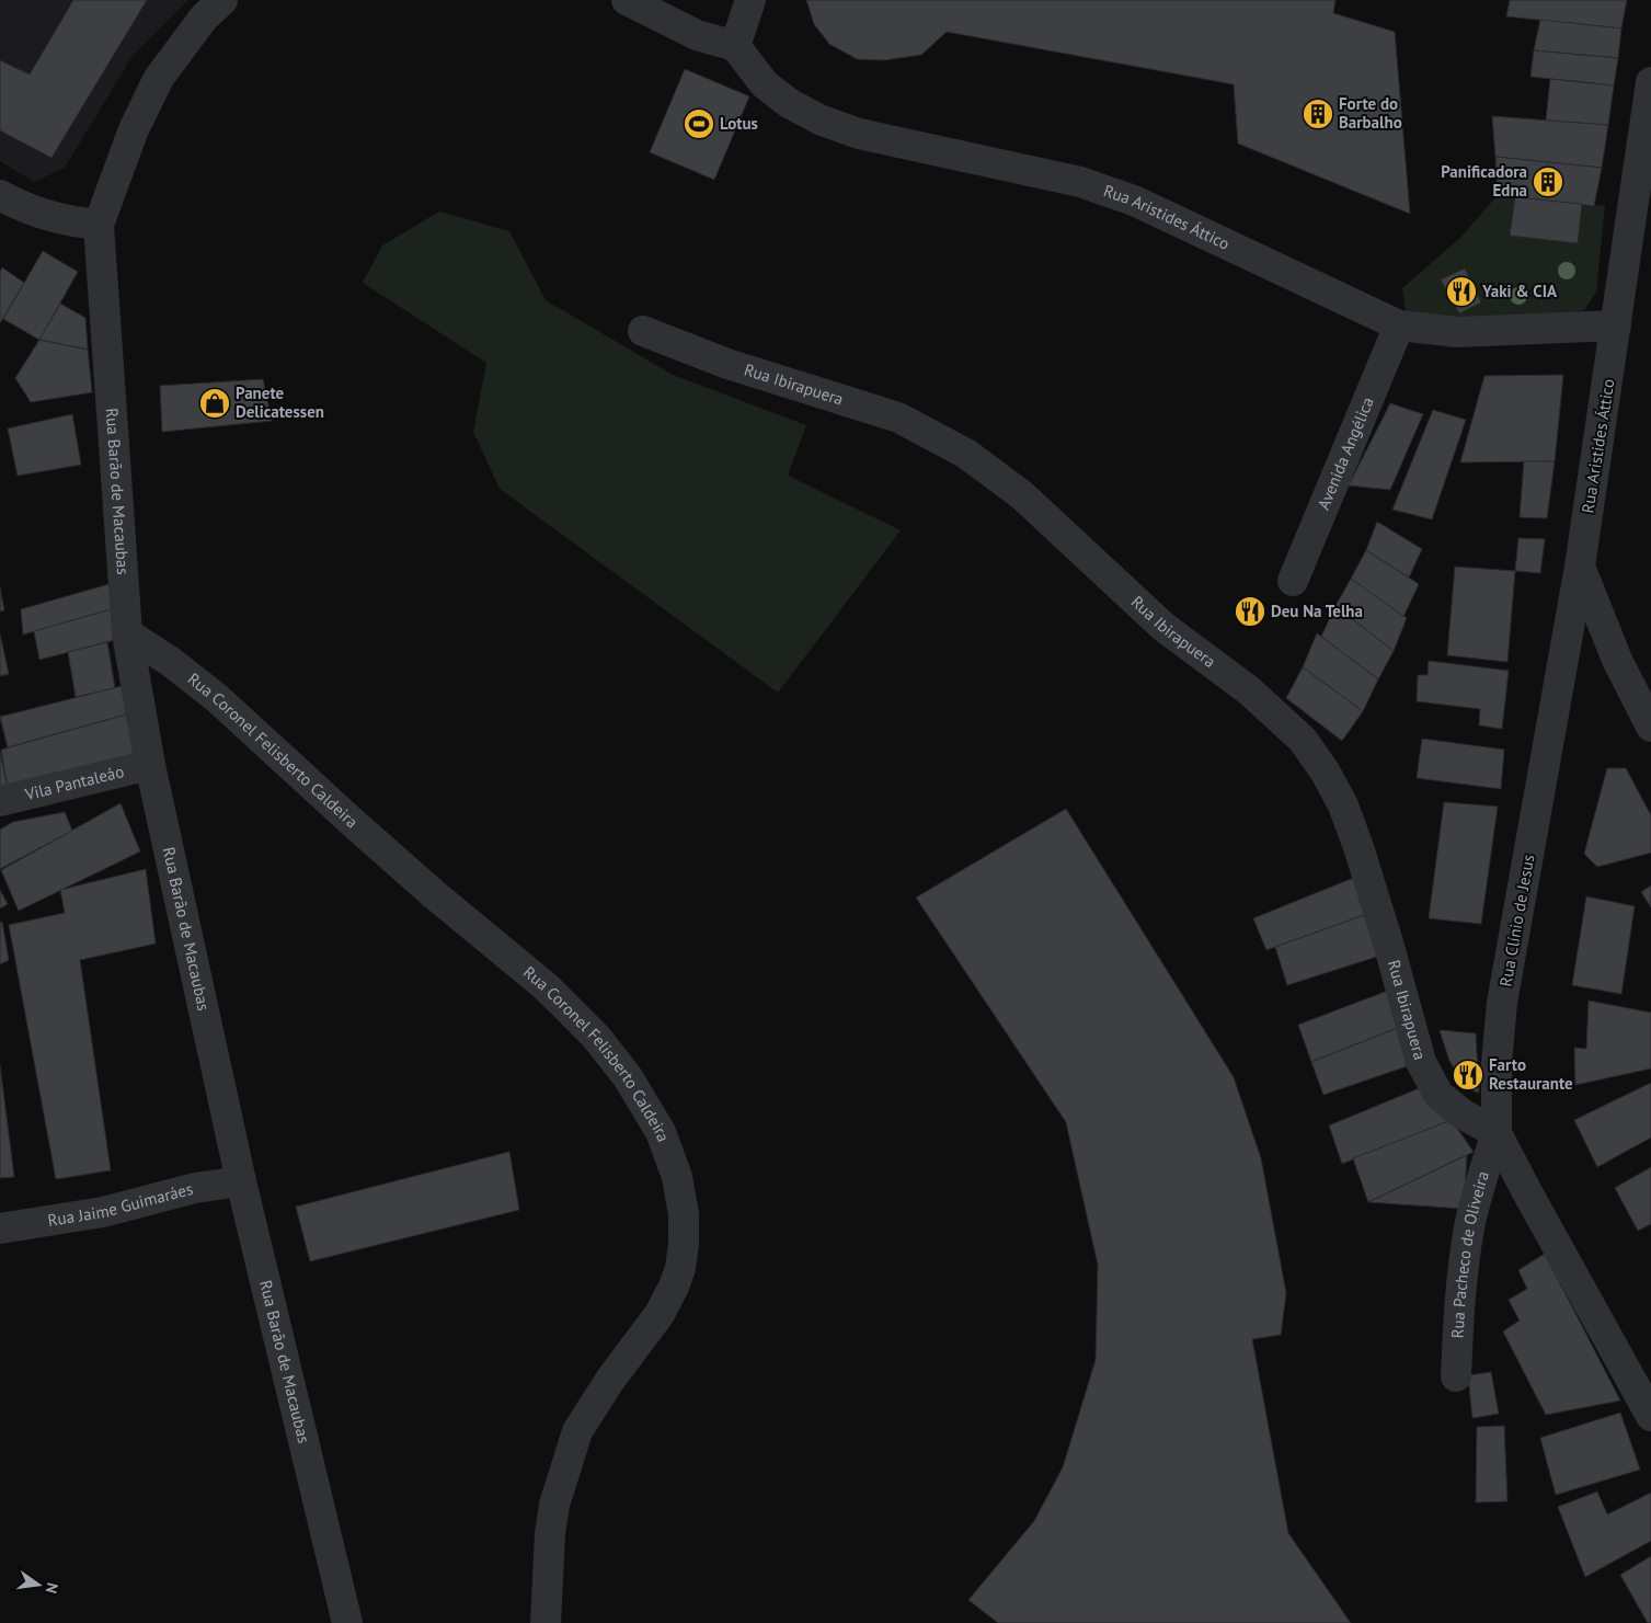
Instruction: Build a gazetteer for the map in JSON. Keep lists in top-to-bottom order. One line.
{"streets":{"street":["Rua Aristides Áttico","Rua Ibirapuera","Avenida Angélica","Rua Barão de Macaubas","Rua Coronel Felisberto Caldeira","Vila Pantaleáo","Rua Clínio de Jesus","Rua Jaime Guimaráes","Rua Pacheco de Oliveira"]},"crossings":[["Rua Aristides Áttico","Avenida Angélica"],["Rua Aristides Áttico","Rua Clínio de Jesus"],["Rua Ibirapuera","Rua Clínio de Jesus"],["Rua Ibirapuera","Rua Pacheco de Oliveira"],["Rua Barão de Macaubas","Rua Coronel Felisberto Caldeira"],["Rua Barão de Macaubas","Vila Pantaleáo"],["Rua Barão de Macaubas","Rua Jaime Guimaráes"],["Rua Clínio de Jesus","Rua Pacheco de Oliveira"]],"places":{"building":["Forte do Barbalho","Panificadora Edna"],"sports":["Lotus"],"restaurant":["Yaki & CIA","Deu Na Telha","Farto Restaurante"],"shop":["Panete Delicatessen"]},"north":"right"}
